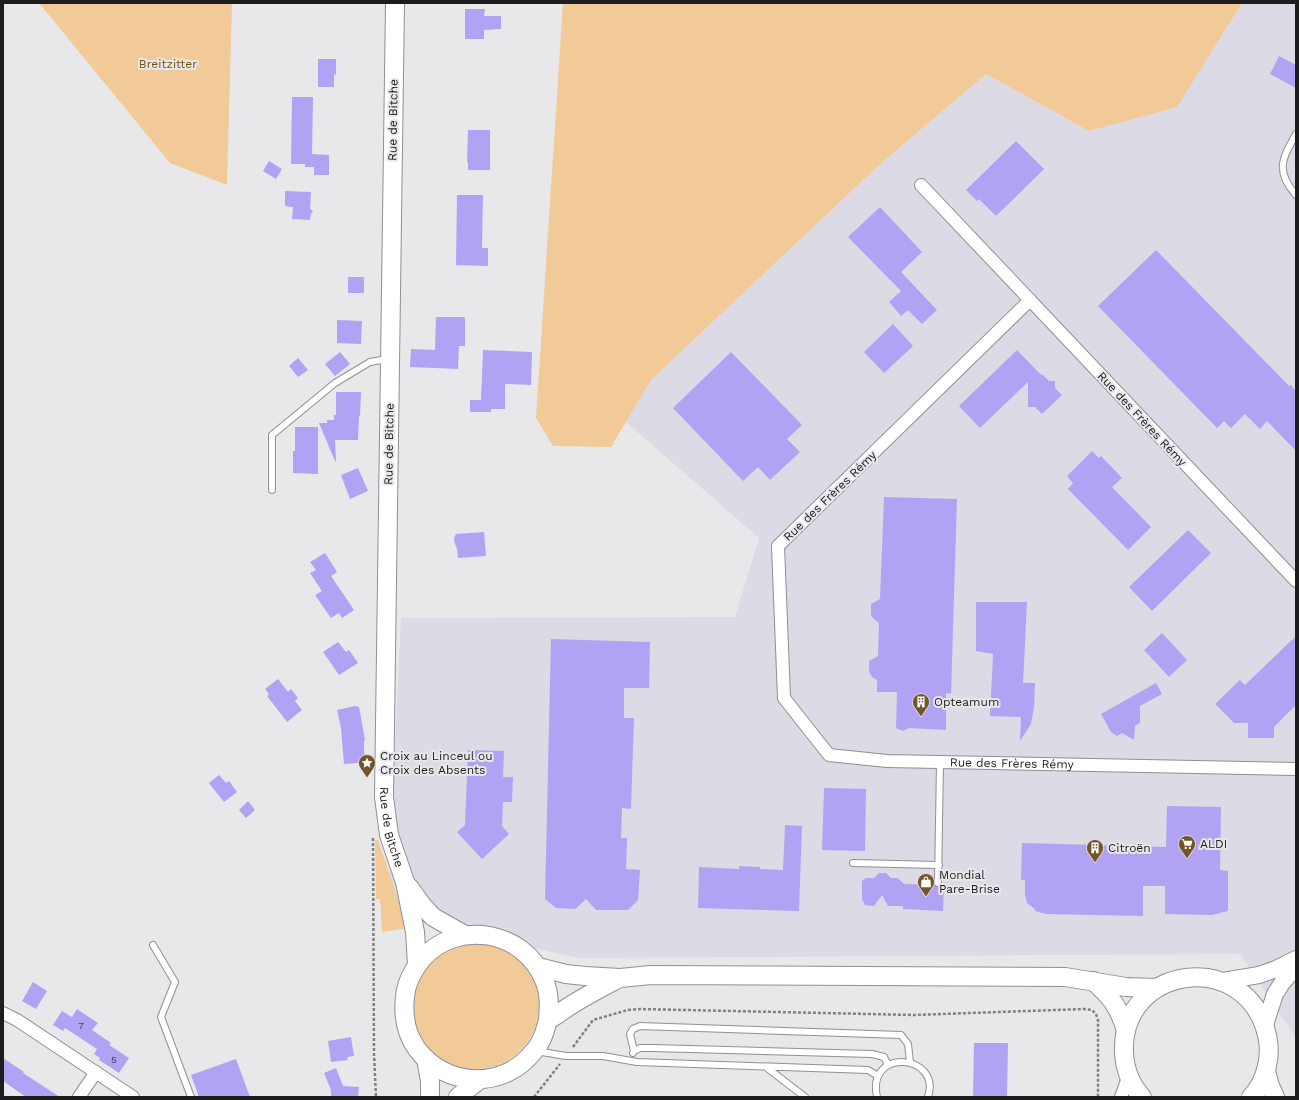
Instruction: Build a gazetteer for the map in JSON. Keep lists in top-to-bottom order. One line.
{"streets":{"main road":["Rue de Bitche"],"street":["Rue des Frères Rémy"]},"parks":["Breitzitter"],"places":{"building":["Opteamum","Citroën"],"place":["Croix au Linceul ou Croix des Absents"],"supermarket":["ALDI"],"shop":["Mondial Pare-Brise"]},"house_numbers":["7","5"]}
